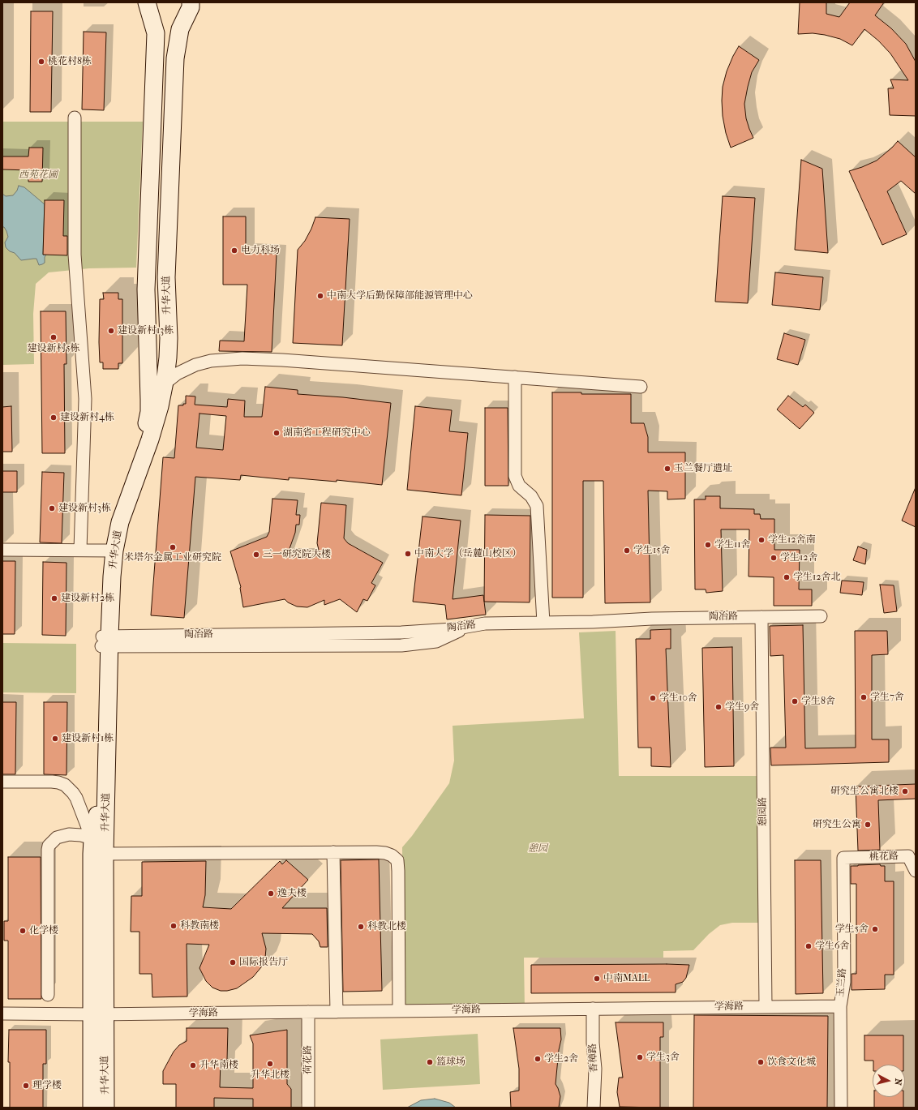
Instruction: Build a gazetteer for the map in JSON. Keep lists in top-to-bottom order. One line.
{"streets":{"street":["升华大道","陶冶路","憩园路","桃花路","玉兰路","学海路","香樟路","荷花路"]},"crossings":[["升华大道","陶冶路"],["升华大道","学海路"],["陶冶路","憩园路"],["憩园路","学海路"],["桃花路","玉兰路"],["玉兰路","学海路"],["学海路","香樟路"],["学海路","荷花路"]],"parks":["西苑花圃","憩园"],"places":["桃花村8栋","电力科场","中南大学后勤保障部能源管理中心","建设新村13栋","建设新村5栋","建设新村4栋","湖南省工程研究中心","玉兰餐厅遗址","建设新村3栋","学生12舍南","学生11舍","米塔尔金属工业研究院","学生15舍","中南大学（岳麓山校区）","三一研究院大楼","学生12舍","学生12舍北","建设新村2栋","学生7舍","学生10舍","学生8舍","学生9舍","建设新村1栋","研究生公寓北楼","研究生公寓","逸夫楼","科教南楼","科教北楼","学生5舍","化学楼","学生6舍","国际报告厅","中南MALL","学生3舍","学生2舍","篮球场","饮食文化城","升华北楼","升华南楼","理学楼"],"north":"right"}
